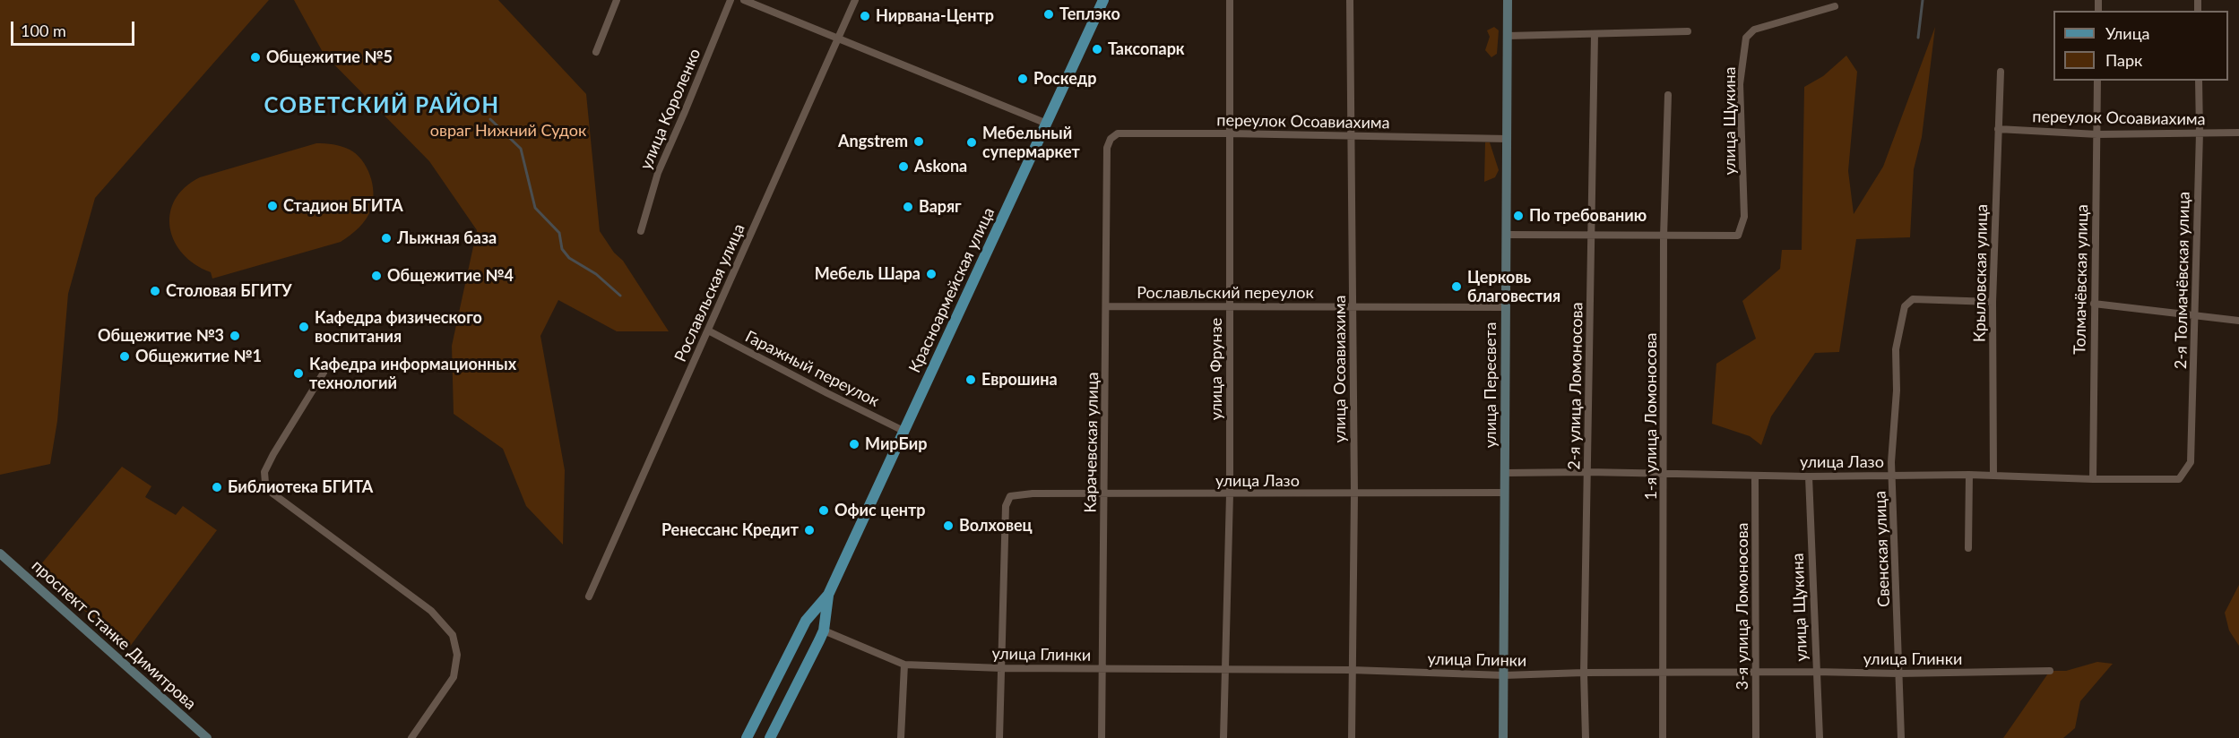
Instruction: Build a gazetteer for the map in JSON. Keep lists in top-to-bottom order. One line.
{"streets":{"main road":["Красноармейская улица","улица Пересвета","проспект Станке Димитрова"],"street":["улица Короленко","переулок Осоавиахима","улица Щукина","Крыловская улица","Толмачёвская улица","2-я Толмачёвская улица","Рославльская улица","Рославльский переулок","Гаражный переулок","улица Фрунзе","улица Осоавиахима","2-я улица Ломоносова","1-я улица Ломоносова","Карачевская улица","улица Лазо","Свенская улица","3-я улица Ломоносова","улица Глинки"]},"crossings":[["переулок Осоавиахима","Крыловская улица"],["переулок Осоавиахима","Толмачёвская улица"],["переулок Осоавиахима","2-я Толмачёвская улица"],["переулок Осоавиахима","улица Фрунзе"],["переулок Осоавиахима","улица Осоавиахима"],["переулок Осоавиахима","улица Пересвета"],["переулок Осоавиахима","Карачевская улица"],["улица Щукина","1-я улица Ломоносова"],["улица Щукина","улица Лазо"],["улица Щукина","улица Глинки"],["Крыловская улица","улица Лазо"],["Крыловская улица","Свенская улица"],["Толмачёвская улица","улица Лазо"],["2-я Толмачёвская улица","улица Лазо"],["Красноармейская улица","Гаражный переулок"],["Рославльская улица","Гаражный переулок"],["Рославльский переулок","улица Фрунзе"],["Рославльский переулок","улица Осоавиахима"],["Рославльский переулок","улица Пересвета"],["Рославльский переулок","Карачевская улица"],["улица Фрунзе","улица Лазо"],["улица Фрунзе","улица Глинки"],["улица Осоавиахима","улица Лазо"],["улица Осоавиахима","улица Глинки"],["улица Пересвета","улица Лазо"],["улица Пересвета","улица Глинки"],["2-я улица Ломоносова","улица Лазо"],["2-я улица Ломоносова","улица Глинки"],["1-я улица Ломоносова","улица Лазо"],["1-я улица Ломоносова","улица Глинки"],["Карачевская улица","улица Лазо"],["Карачевская улица","улица Глинки"],["улица Лазо","Свенская улица"],["улица Лазо","3-я улица Ломоносова"],["улица Лазо","улица Глинки"],["Свенская улица","улица Глинки"],["3-я улица Ломоносова","улица Глинки"]],"districts":["СОВЕТСКИЙ РАЙОН"],"parks":["овраг Нижний Судок"],"places":["Теплэко","Нирвана-Центр","Таксопарк","Общежитие №5","Роскедр","Angstrem","Мебельный супермаркет","Askona","Стадион БГИТА","Варяг","По требованию","Лыжная база","Мебель Шара","Общежитие №4","Церковь благовестия","Столовая БГИТУ","Кафедра физического воспитания","Общежитие №3","Общежитие №1","Кафедра информационных технологий","Еврошина","МирБир","Библиотека БГИТА","Офис центр","Волховец","Ренессанс Кредит"],"legend":["Улица","Парк"],"scale_bar":"100 m"}
